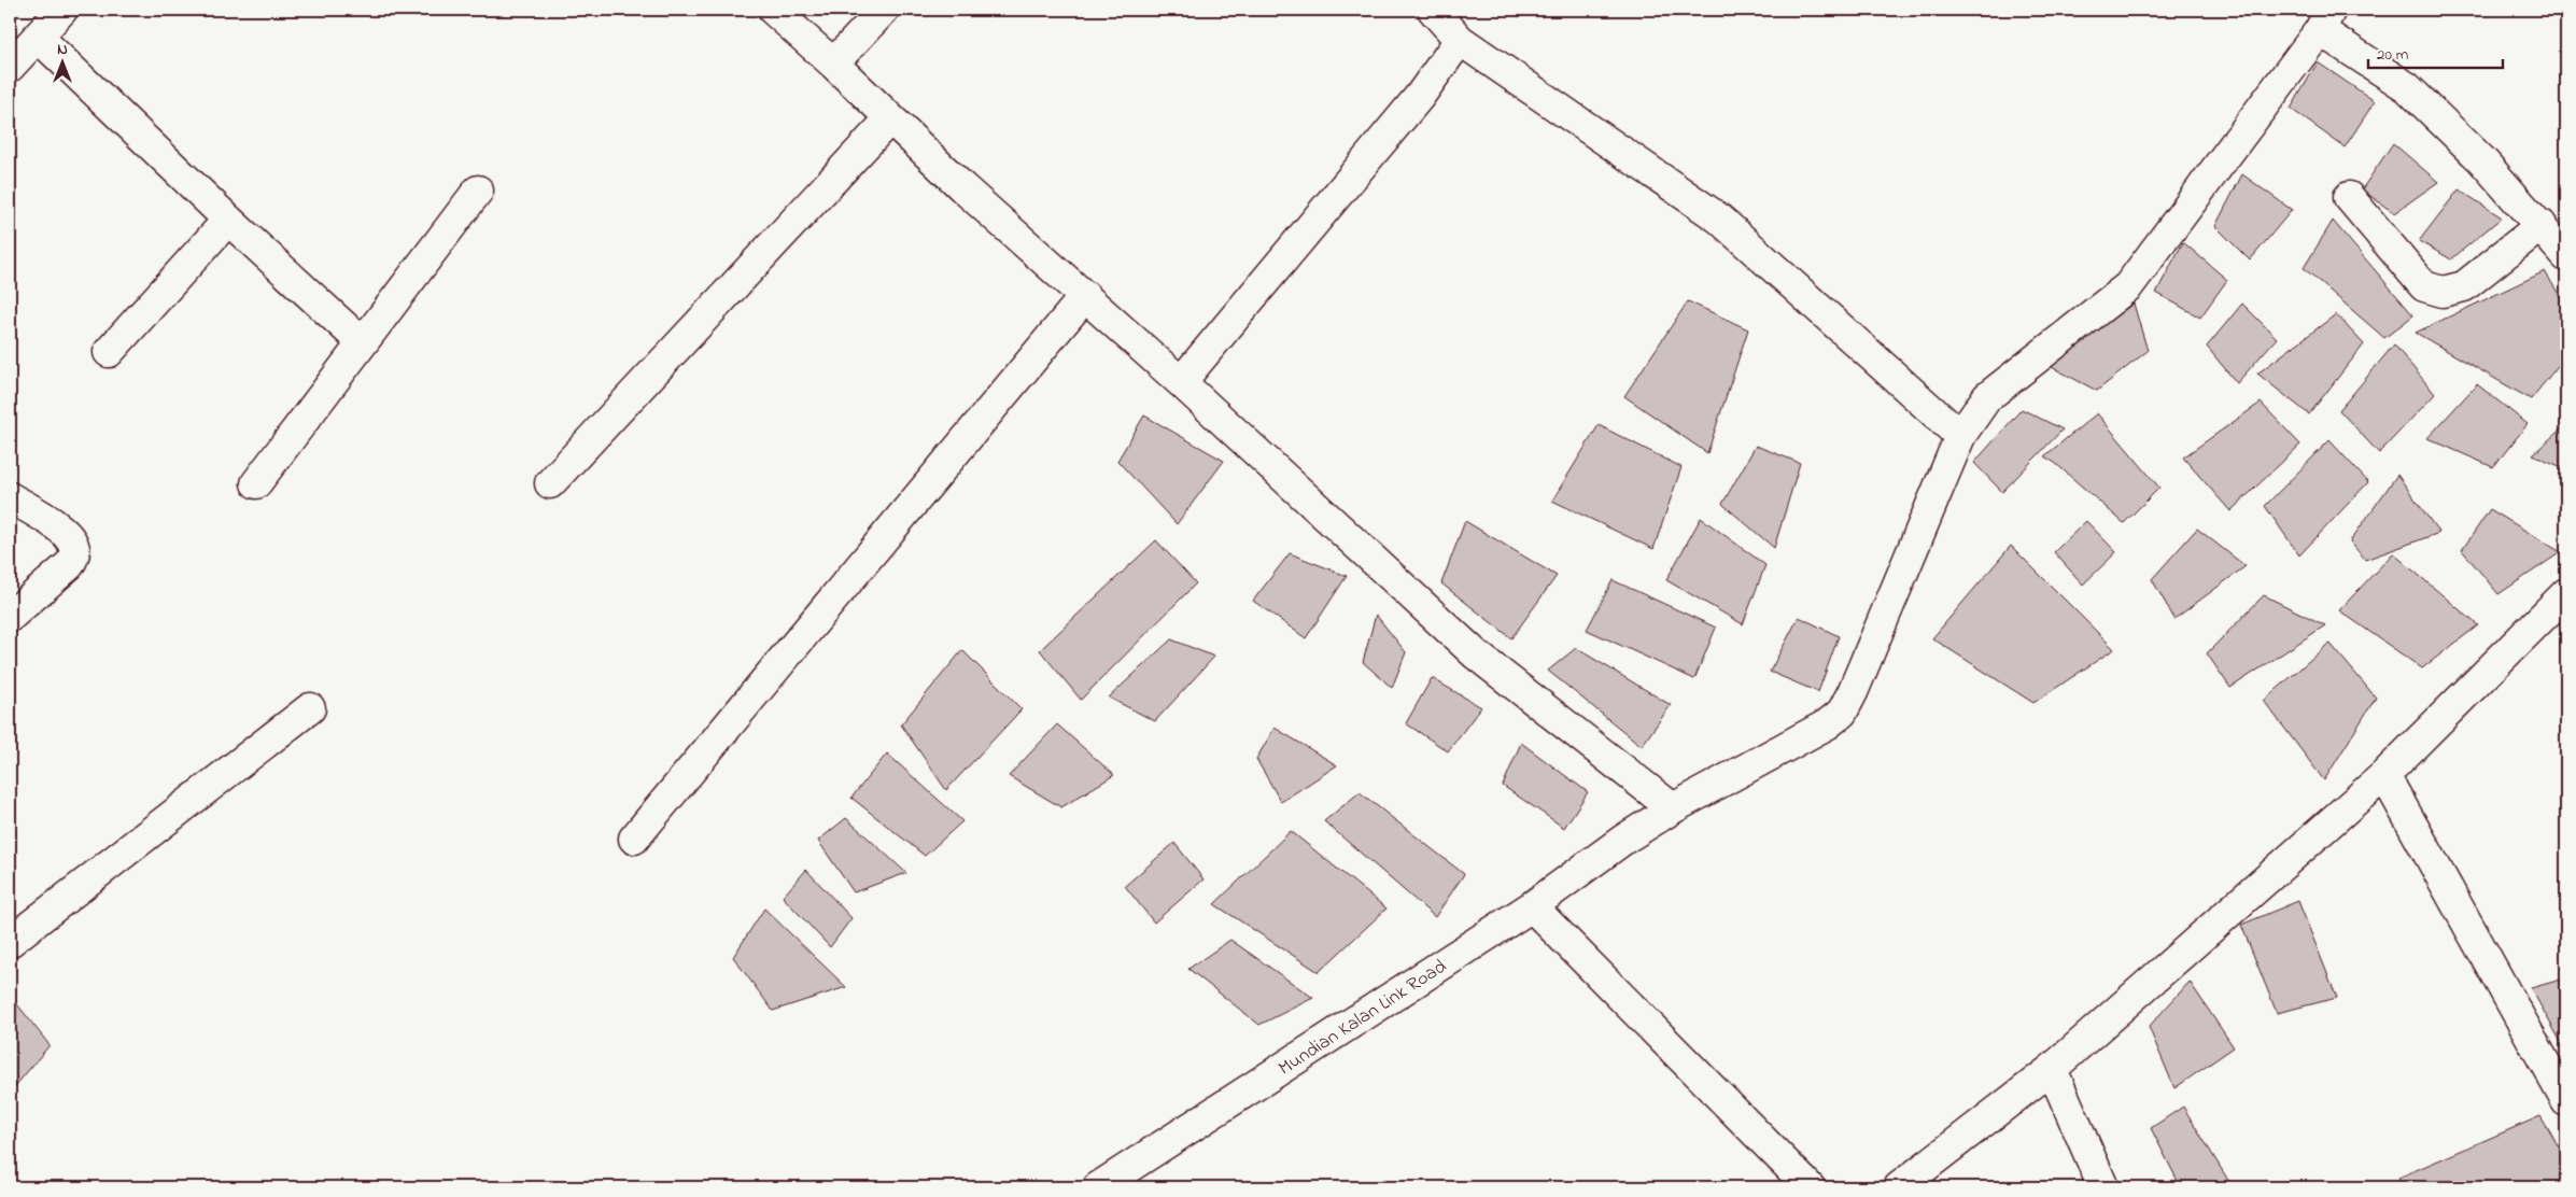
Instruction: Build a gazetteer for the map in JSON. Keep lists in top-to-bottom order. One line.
{"streets":{"street":["Mundian Kalan Link Road"]},"scale_bar":"20 m","north":"top"}
